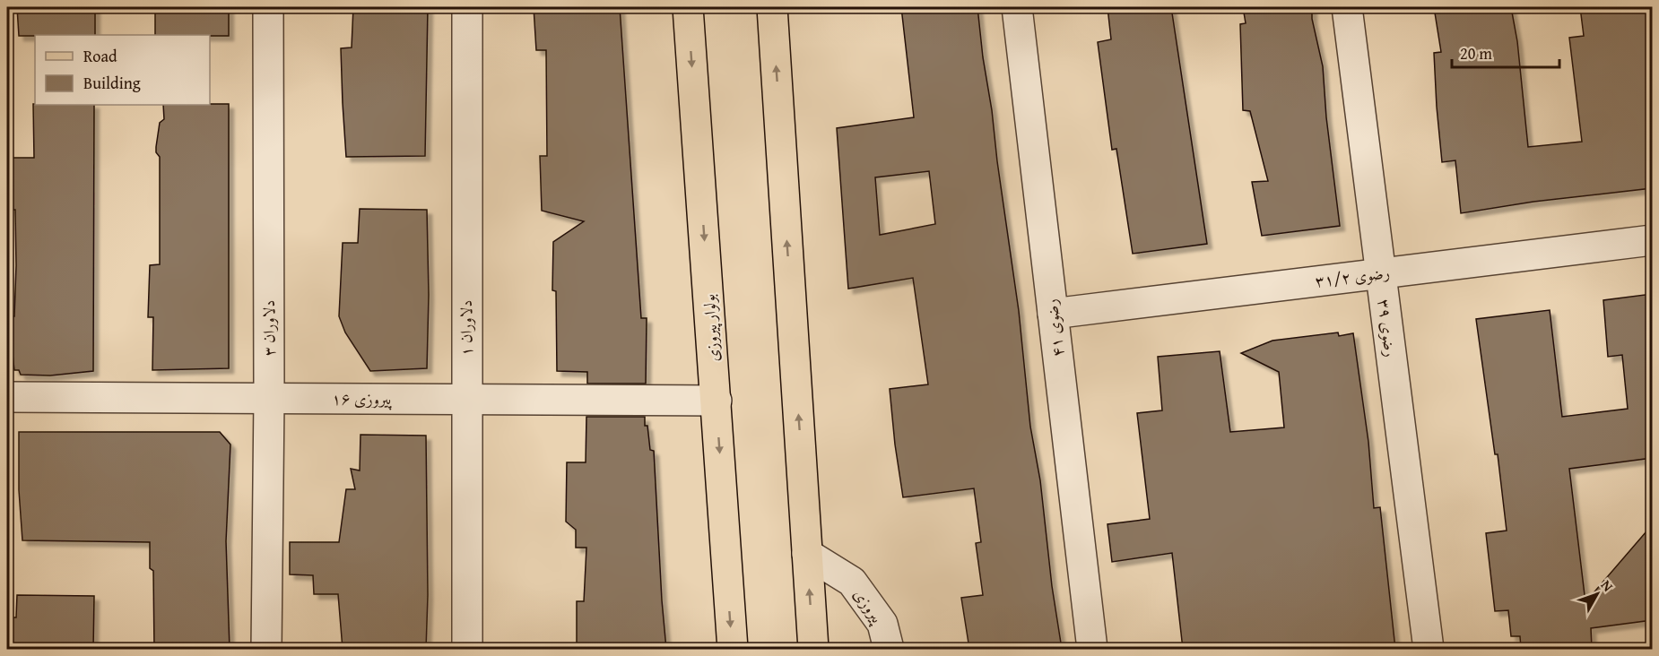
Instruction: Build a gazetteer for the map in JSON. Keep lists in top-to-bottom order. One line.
{"streets":{"main road":["بولوار پیروزی"],"street":["رضوی ۳۱/۲","دلاوران ۳","دلاوران ۱","رضوی ۴۱","رضوی ۳۹","پیروزی ۱۶","پیروزی"]},"crossings":[["رضوی ۳۱/۲","رضوی ۴۱"],["رضوی ۳۱/۲","رضوی ۳۹"],["دلاوران ۳","پیروزی ۱۶"],["دلاوران ۱","پیروزی ۱۶"],["بولوار پیروزی","پیروزی ۱۶"]],"legend":["Road","Building"],"scale_bar":"20 m","north":"top right"}
